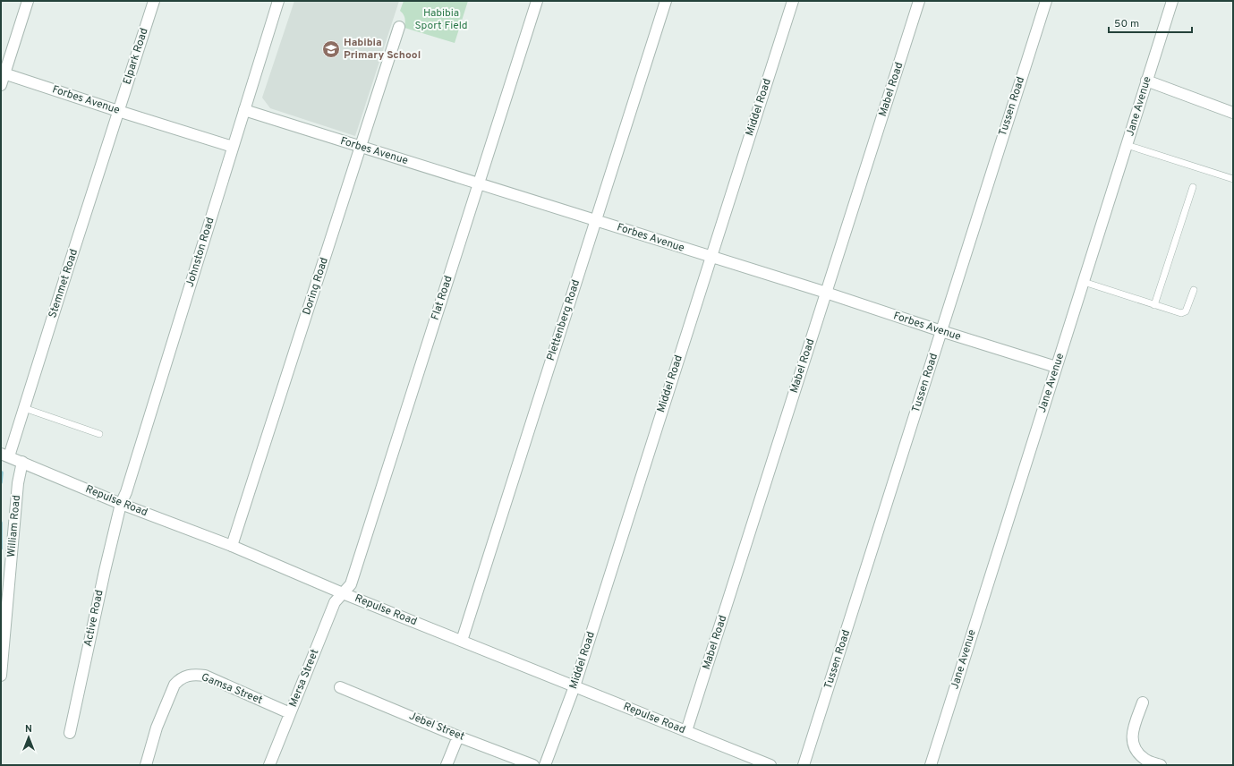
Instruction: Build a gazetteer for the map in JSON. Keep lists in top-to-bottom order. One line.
{"streets":{"street":["Elpark Road","Mabel Road","Forbes Avenue","Tussen Road","Jane Avenue","Middel Road","Johnston Road","Stemmet Road","Doring Road","Flat Road","Plettenberg Road","Repulse Road","William Road","Active Road","Mersa Street","Gamsa Street","Jebel Street"]},"crossings":[["Elpark Road","Forbes Avenue"],["Elpark Road","Stemmet Road"],["Mabel Road","Forbes Avenue"],["Mabel Road","Repulse Road"],["Forbes Avenue","Tussen Road"],["Forbes Avenue","Jane Avenue"],["Forbes Avenue","Middel Road"],["Forbes Avenue","Johnston Road"],["Forbes Avenue","Stemmet Road"],["Forbes Avenue","Doring Road"],["Forbes Avenue","Flat Road"],["Forbes Avenue","Plettenberg Road"],["Middel Road","Repulse Road"],["Johnston Road","Repulse Road"],["Johnston Road","Active Road"],["Stemmet Road","Repulse Road"],["Doring Road","Repulse Road"],["Flat Road","Repulse Road"],["Flat Road","Mersa Street"],["Plettenberg Road","Repulse Road"],["Repulse Road","William Road"],["Repulse Road","Active Road"],["Repulse Road","Mersa Street"],["Mersa Street","Gamsa Street"]],"parks":["Habibia Sport Field"],"places":{"school or university":["Habibia Primary School"]},"scale_bar":"50 m","north":"top"}
